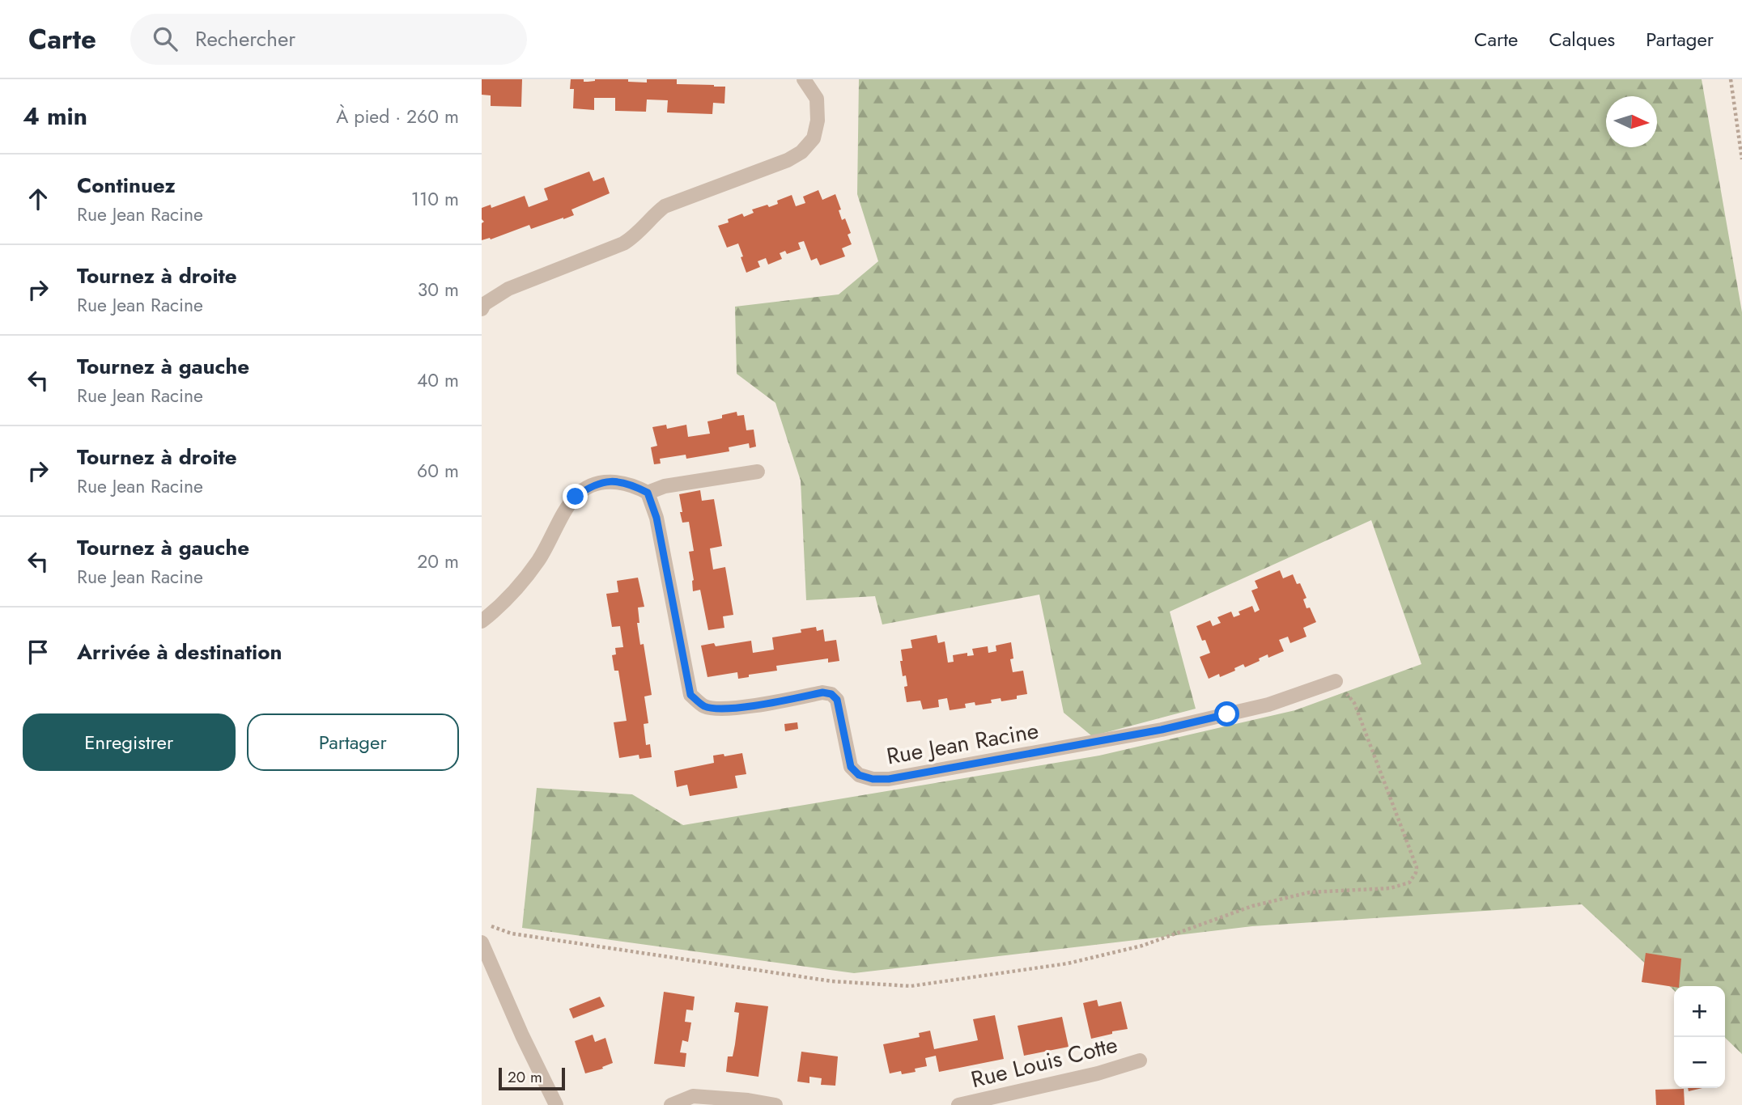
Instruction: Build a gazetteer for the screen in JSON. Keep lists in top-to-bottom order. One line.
{"streets":{"street":["Rue Jean Racine","Rue Louis Cotte"]},"scale_bar":"20 m","north":"right","page":{"header":"Carte","search":"Rechercher","nav":["Carte","Calques","Partager"],"heading":["4 min","À pied · 260 m"],"list":[["Continuez","Rue Jean Racine","110 m"],["Tournez à droite","Rue Jean Racine","30 m"],["Tournez à gauche","Rue Jean Racine","40 m"],["Tournez à droite","Rue Jean Racine","60 m"],["Tournez à gauche","Rue Jean Racine","20 m"],"Arrivée à destination"],"buttons":["Enregistrer","Partager"],"map_buttons":["+","−"],"scale":"20 m"}}
